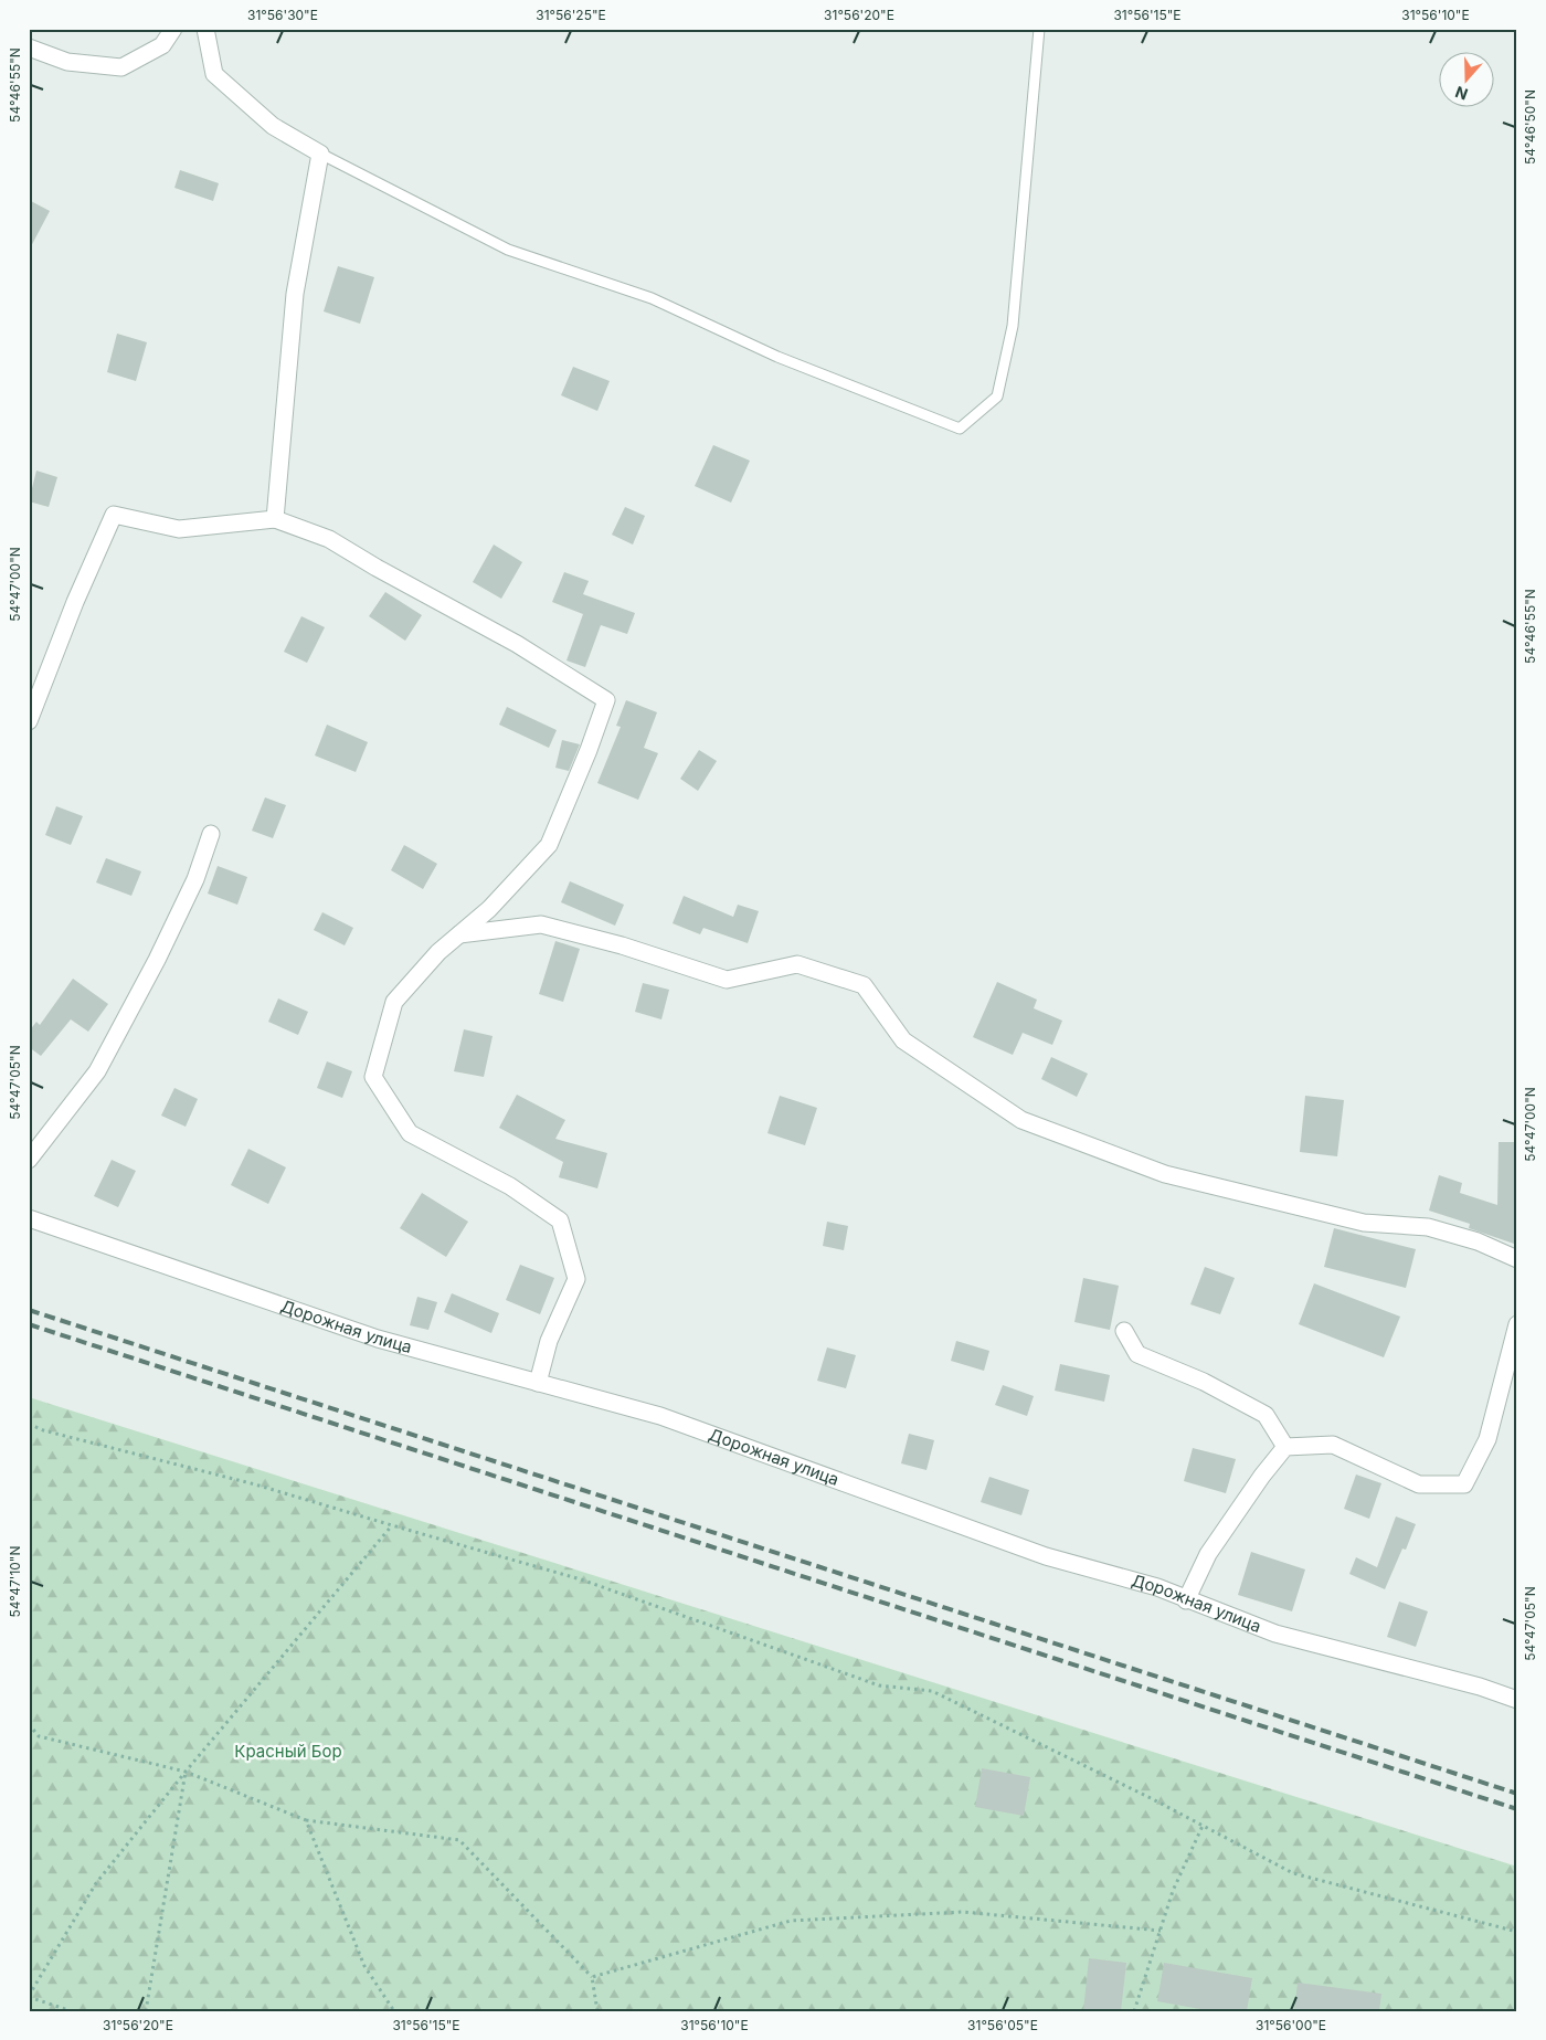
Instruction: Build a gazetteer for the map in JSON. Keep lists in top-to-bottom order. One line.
{"streets":{"street":["Дорожная улица"]},"parks":["Красный Бор"],"north":"bottom","coordinates":["31°56'30\"E","31°56'25\"E","31°56'20\"E","31°56'15\"E","31°56'10\"E","54°46'55\"N","54°46'50\"N","54°47'00\"N","54°47'05\"N","54°47'10\"N","31°56'05\"E","31°56'00\"E"]}
